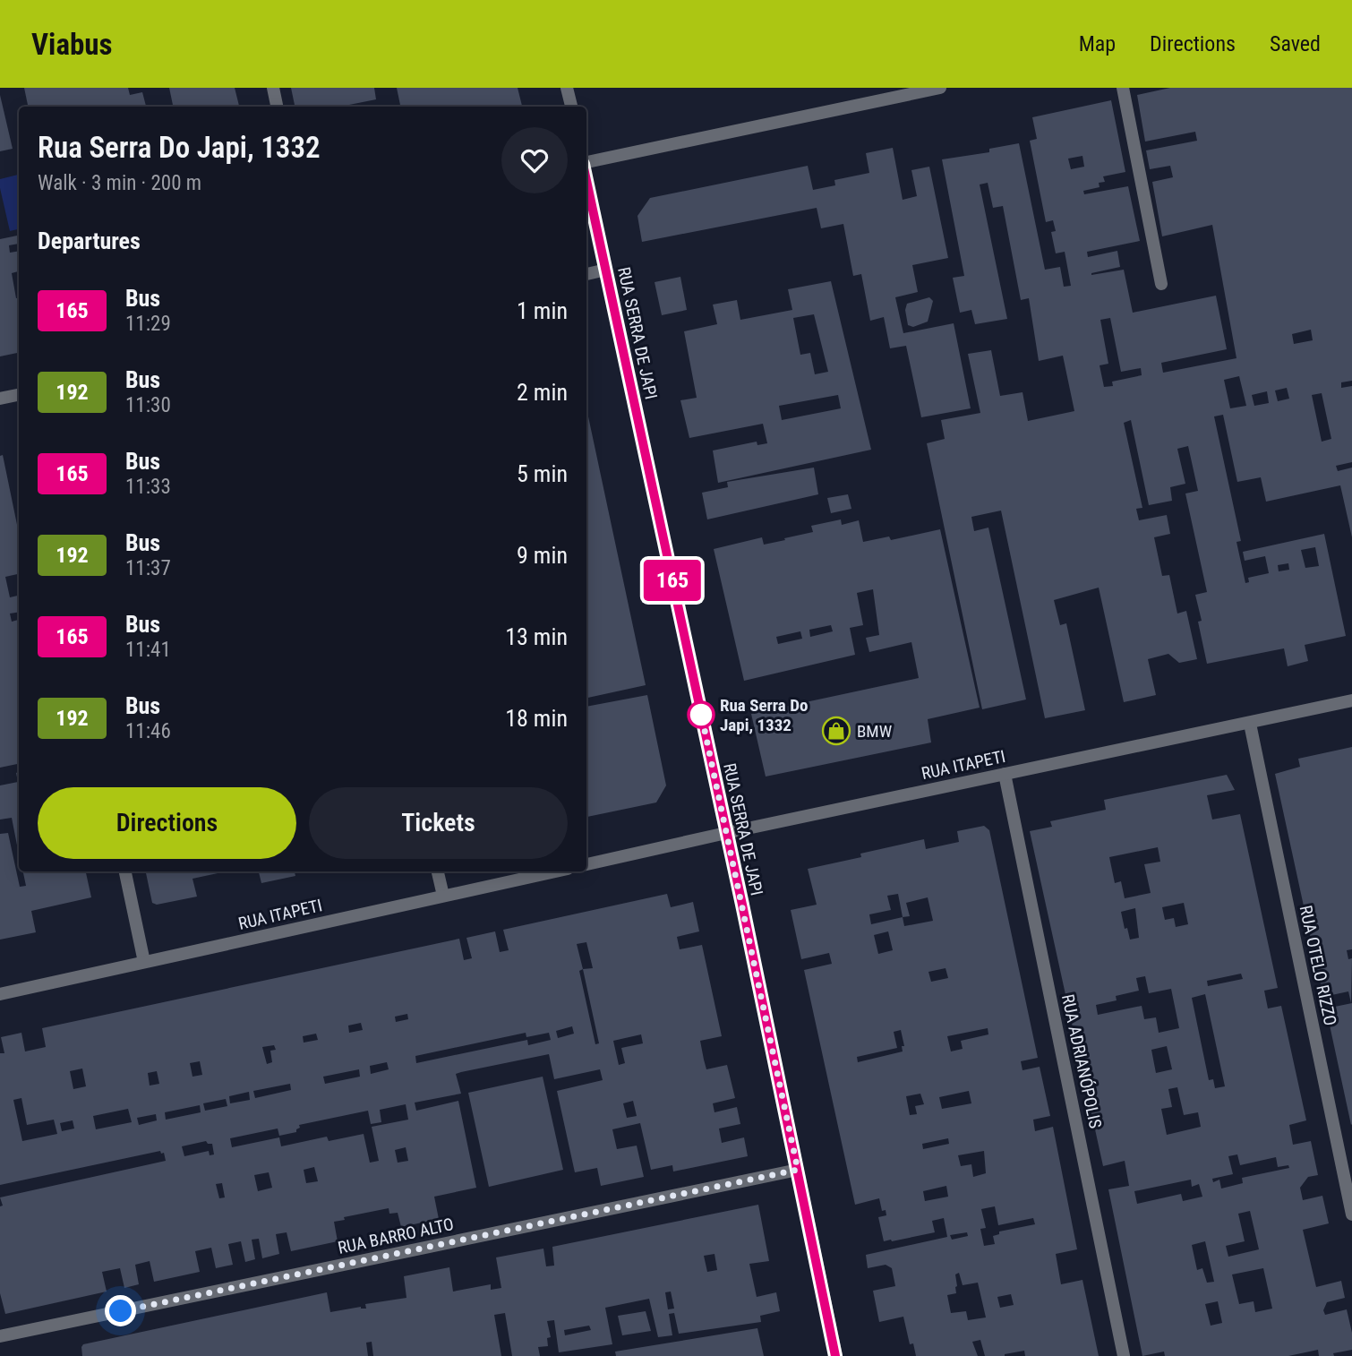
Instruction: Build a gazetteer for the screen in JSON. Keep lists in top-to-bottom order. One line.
{"streets":{"street":["RUA SERRA DE JAPI","RUA ITAPETI","RUA OTELO RIZZO","RUA ADRIANÓPOLIS","RUA BARRO ALTO"]},"crossings":[["RUA SERRA DE JAPI","RUA ITAPETI"],["RUA SERRA DE JAPI","RUA BARRO ALTO"],["RUA ITAPETI","RUA OTELO RIZZO"],["RUA ITAPETI","RUA ADRIANÓPOLIS"]],"places":{"other":["Rua Serra Do Japi, 1332"],"shop":["BMW"]},"lines":["bus line 165"],"page":{"header":"Viabus","nav":["Map","Directions","Saved"],"on_map":"165","heading":[["Rua Serra Do Japi, 1332","Walk · 3 min · 200 m"],"Departures"],"list":[{"mark":"165","name":"Bus","note":"11:29","value":"1 min"},{"mark":"192","name":"Bus","note":"11:30","value":"2 min"},{"mark":"165","name":"Bus","note":"11:33","value":"5 min"},{"mark":"192","name":"Bus","note":"11:37","value":"9 min"},{"mark":"165","name":"Bus","note":"11:41","value":"13 min"},{"mark":"192","name":"Bus","note":"11:46","value":"18 min"}],"buttons":["Directions","Tickets"]}}
